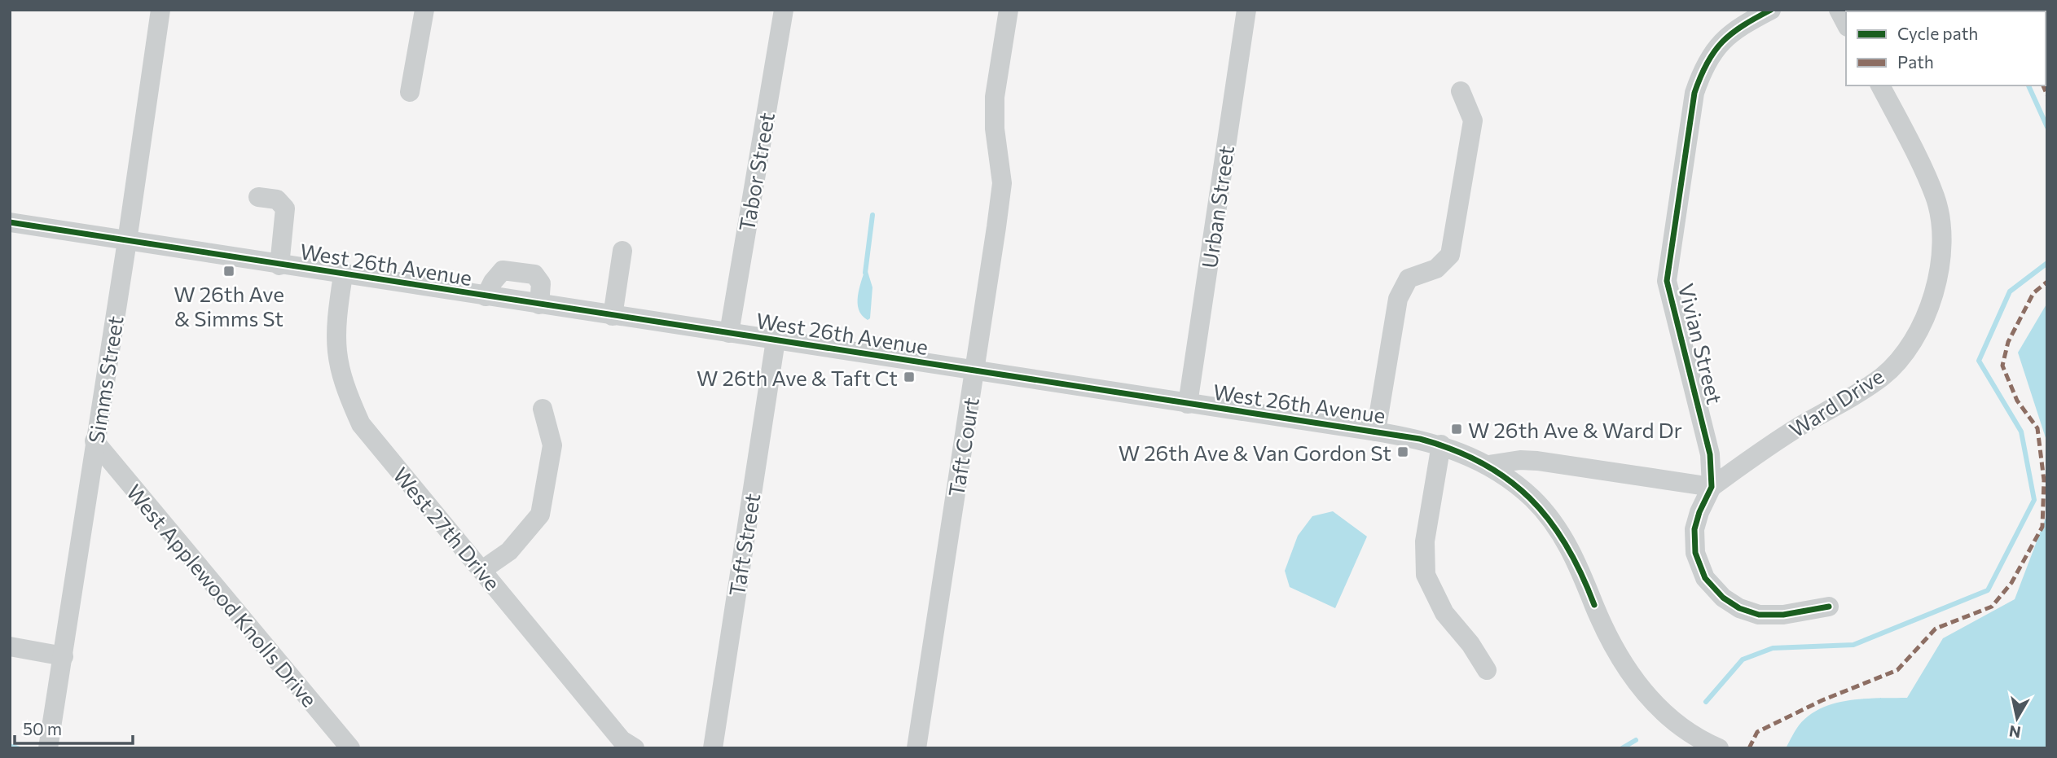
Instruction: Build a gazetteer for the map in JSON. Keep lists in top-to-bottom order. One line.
{"streets":{"street":["Tabor Street","Urban Street","West 26th Avenue","Vivian Street","Simms Street","Ward Drive","Taft Court","West 27th Drive","Taft Street","West Applewood Knolls Drive"]},"crossings":[["Tabor Street","West 26th Avenue"],["Urban Street","West 26th Avenue"],["West 26th Avenue","Simms Street"],["West 26th Avenue","Taft Court"],["West 26th Avenue","West 27th Drive"],["West 26th Avenue","Taft Street"],["Vivian Street","Ward Drive"],["Simms Street","West Applewood Knolls Drive"]],"places":{"transit":["W 26th Ave & Simms St","W 26th Ave & Taft Ct","W 26th Ave & Ward Dr","W 26th Ave & Van Gordon St"]},"legend":["Cycle path","Path"],"scale_bar":"50 m","north":"bottom"}
